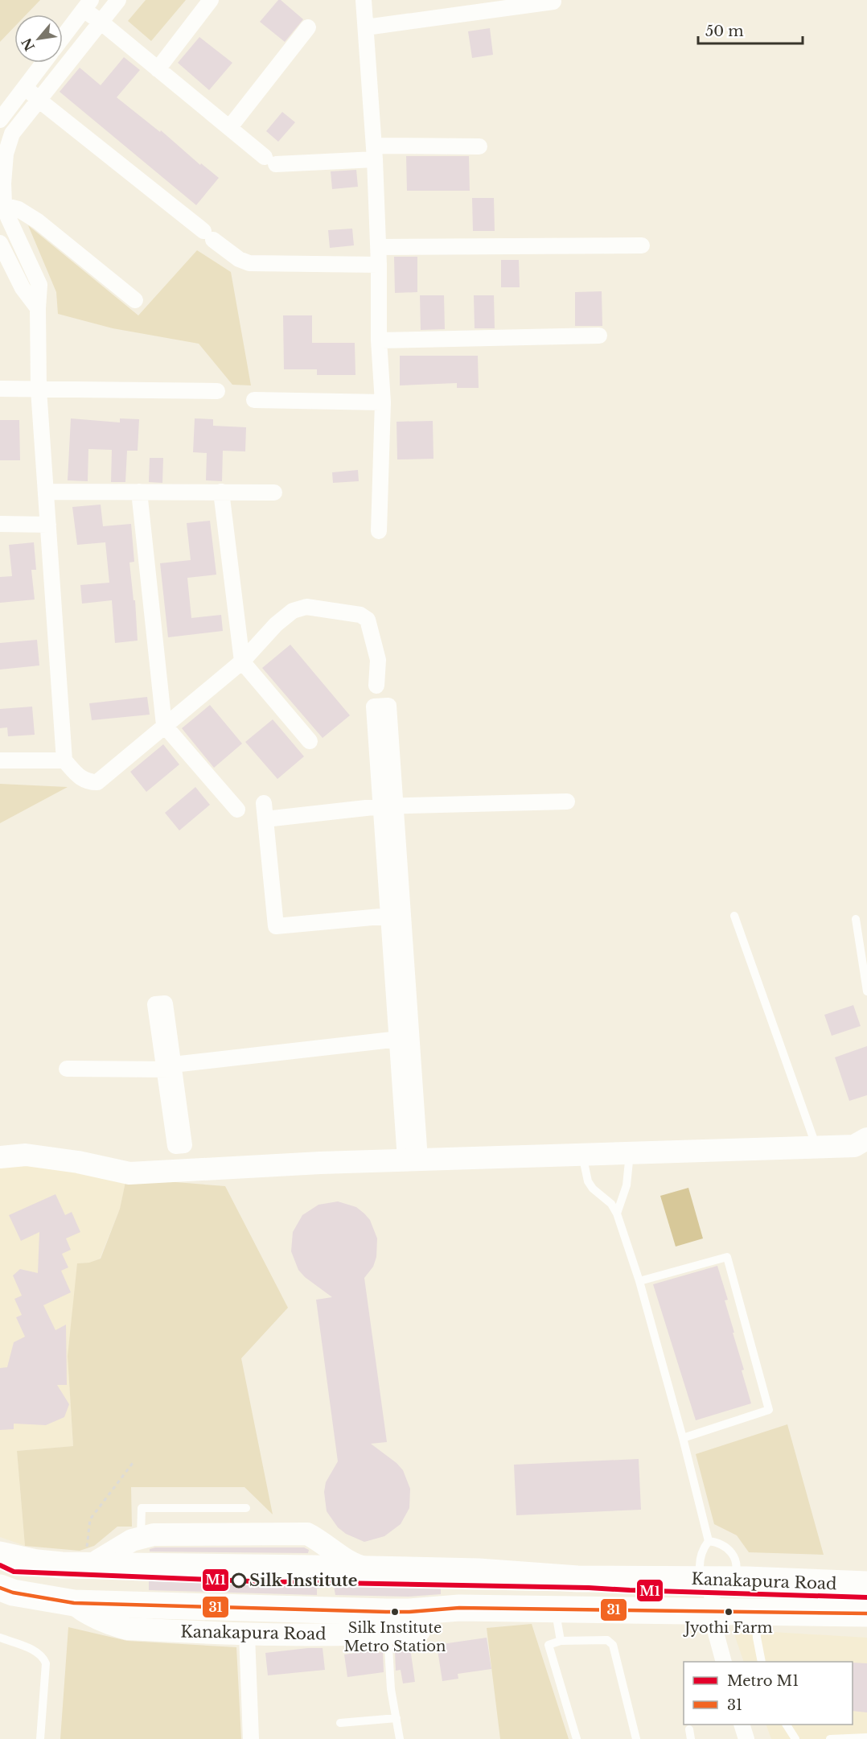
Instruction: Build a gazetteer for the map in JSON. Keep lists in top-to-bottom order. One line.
{"streets":{"highway":["Kanakapura Road"]},"places":["Silk Institute","Silk Institute Metro Station","Jyothi Farm"],"lines":["metro line M1","transit line 31"],"legend":["Metro M1","31"],"scale_bar":"50 m","north":"bottom left"}
